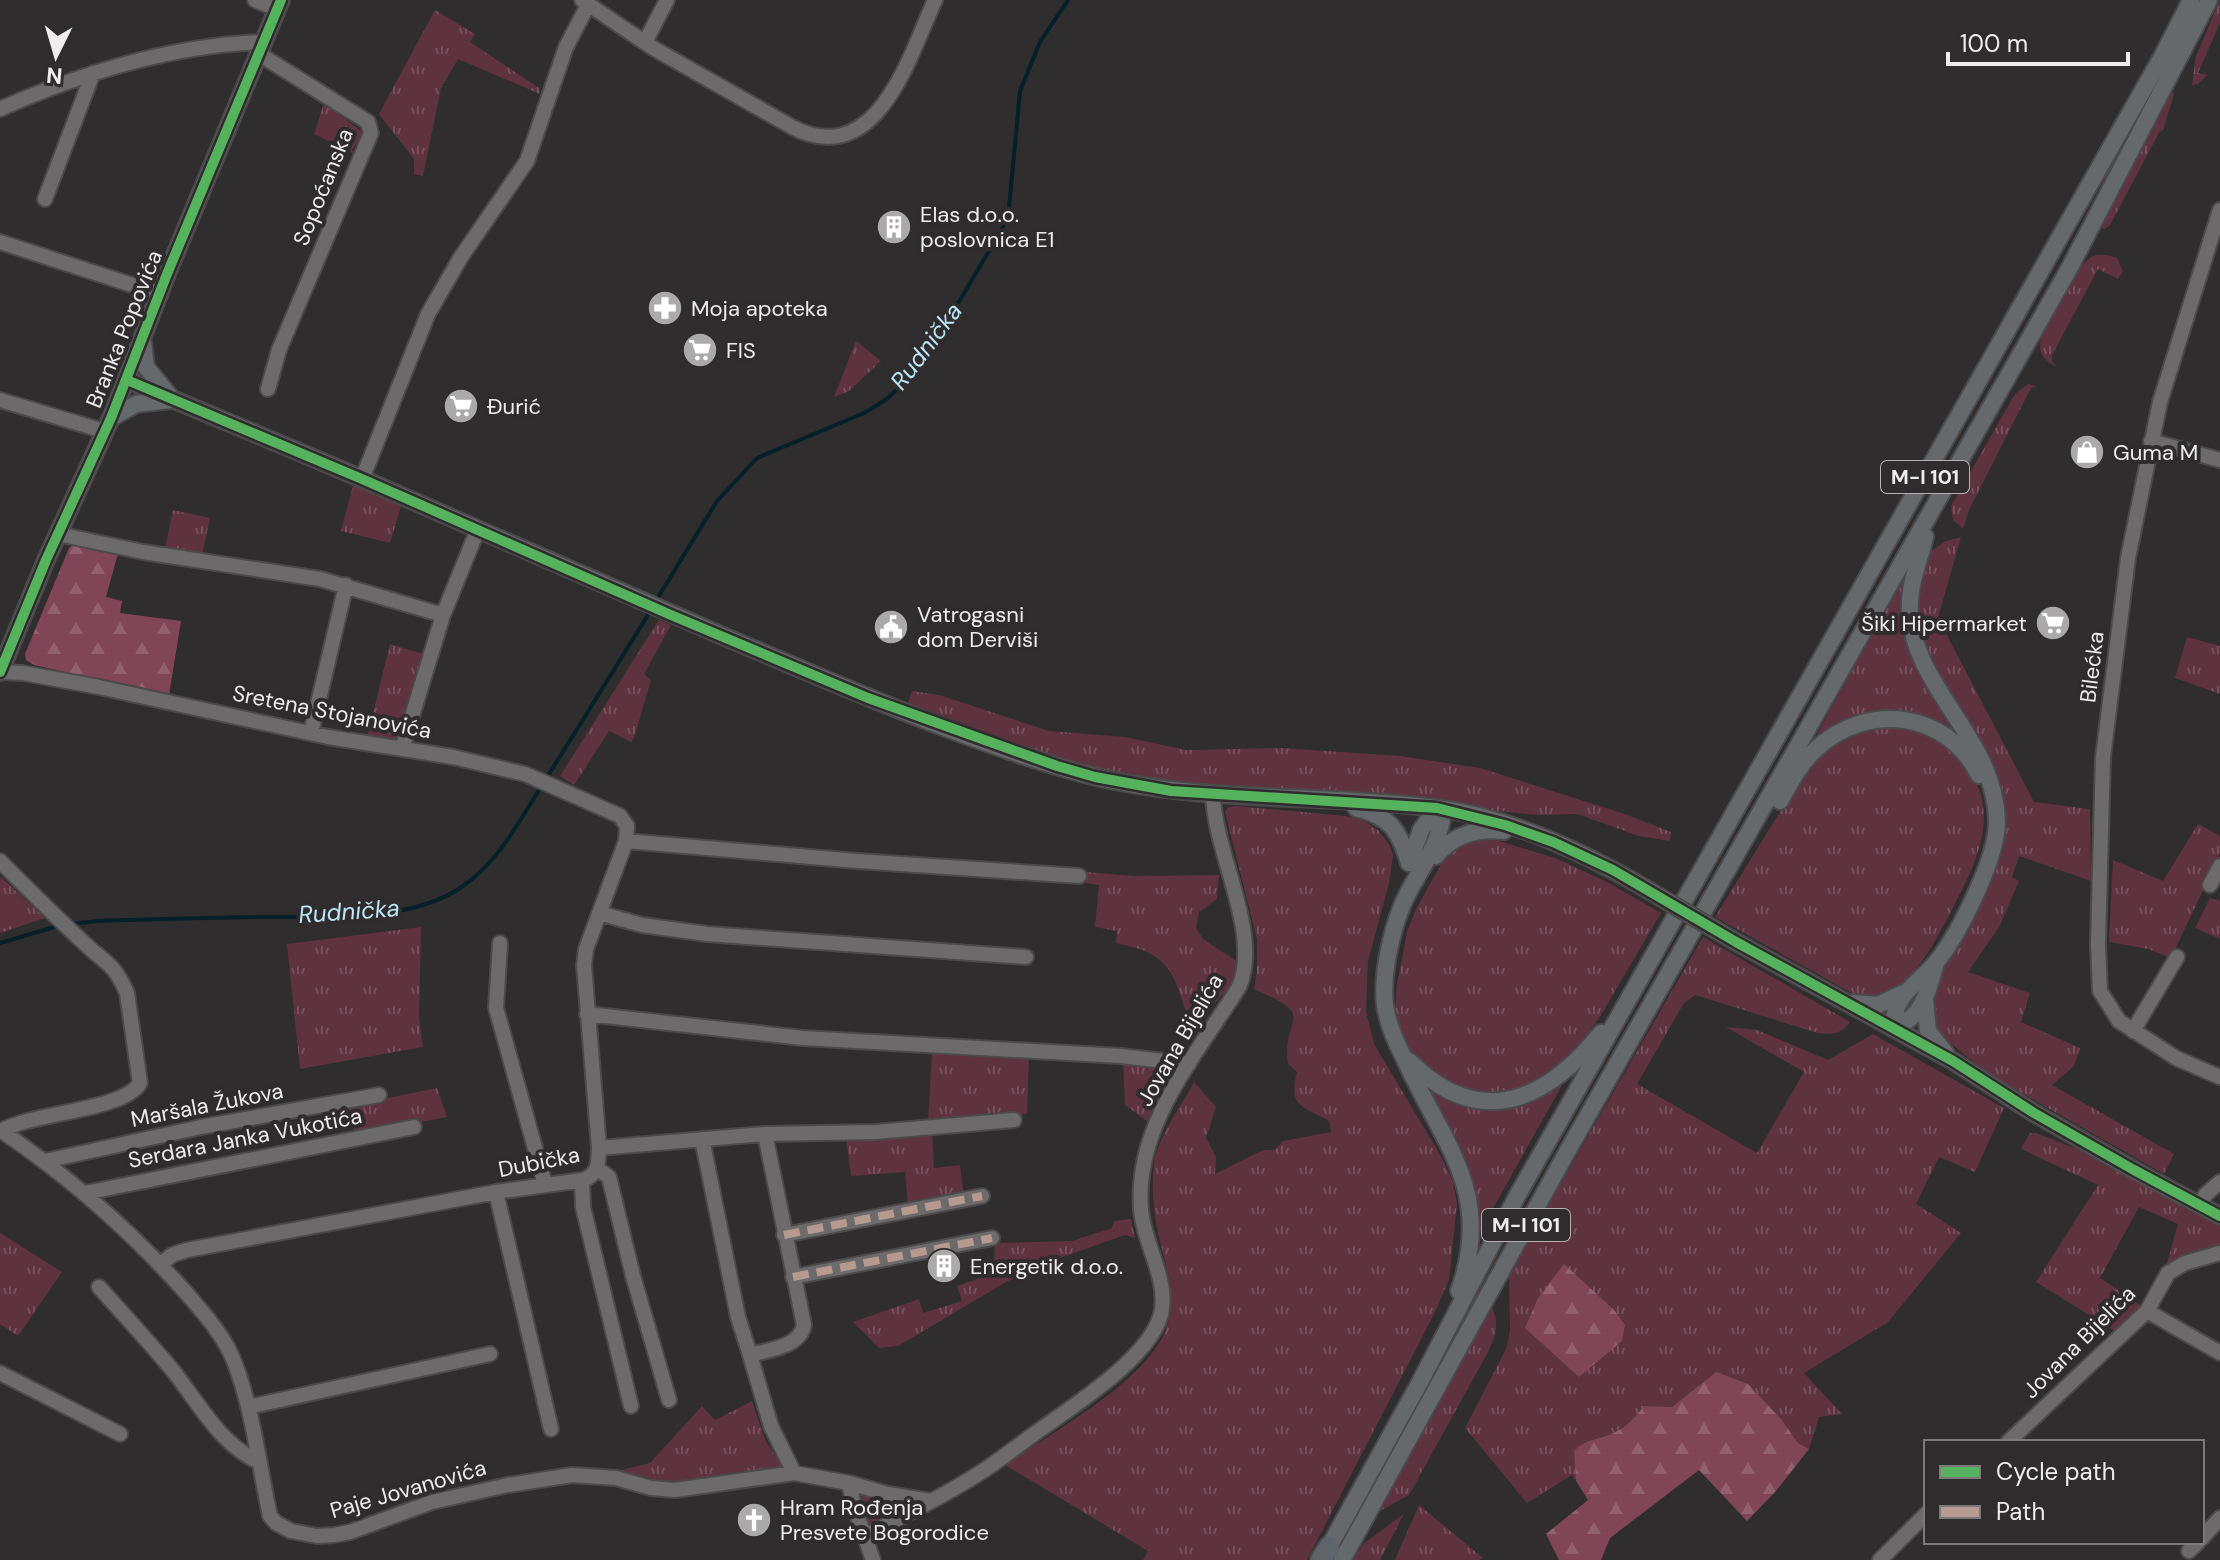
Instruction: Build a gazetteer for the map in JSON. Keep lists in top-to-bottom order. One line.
{"streets":{"main road":["Branka Popovića","M-I 101"],"street":["Sopoćanska","Bilećka","Sretena Stojanovića","Jovana Bijelića","Maršala Žukova","Serdara Janka Vukotića","Dubička","Paje Jovanovića"]},"crossings":[["Sopoćanska","Branka Popovića"],["Branka Popovića","Sretena Stojanovića"],["Sretena Stojanovića","Dubička"],["Jovana Bijelića","Paje Jovanovića"],["Maršala Žukova","Paje Jovanovića"],["Serdara Janka Vukotića","Paje Jovanovića"],["Dubička","Paje Jovanovića"]],"water":["Rudnička"],"places":{"building":["Elas d.o.o. poslovnica E1","Energetik d.o.o."],"pharmacy":["Moja apoteka"],"supermarket":["FIS","Đurić","Šiki Hipermarket"],"shop":["Guma M"],"public building":["Vatrogasni dom Derviši"],"church":["Hram Rođenja Presvete Bogorodice"]},"legend":["Cycle path","Path"],"scale_bar":"100 m","north":"bottom"}
